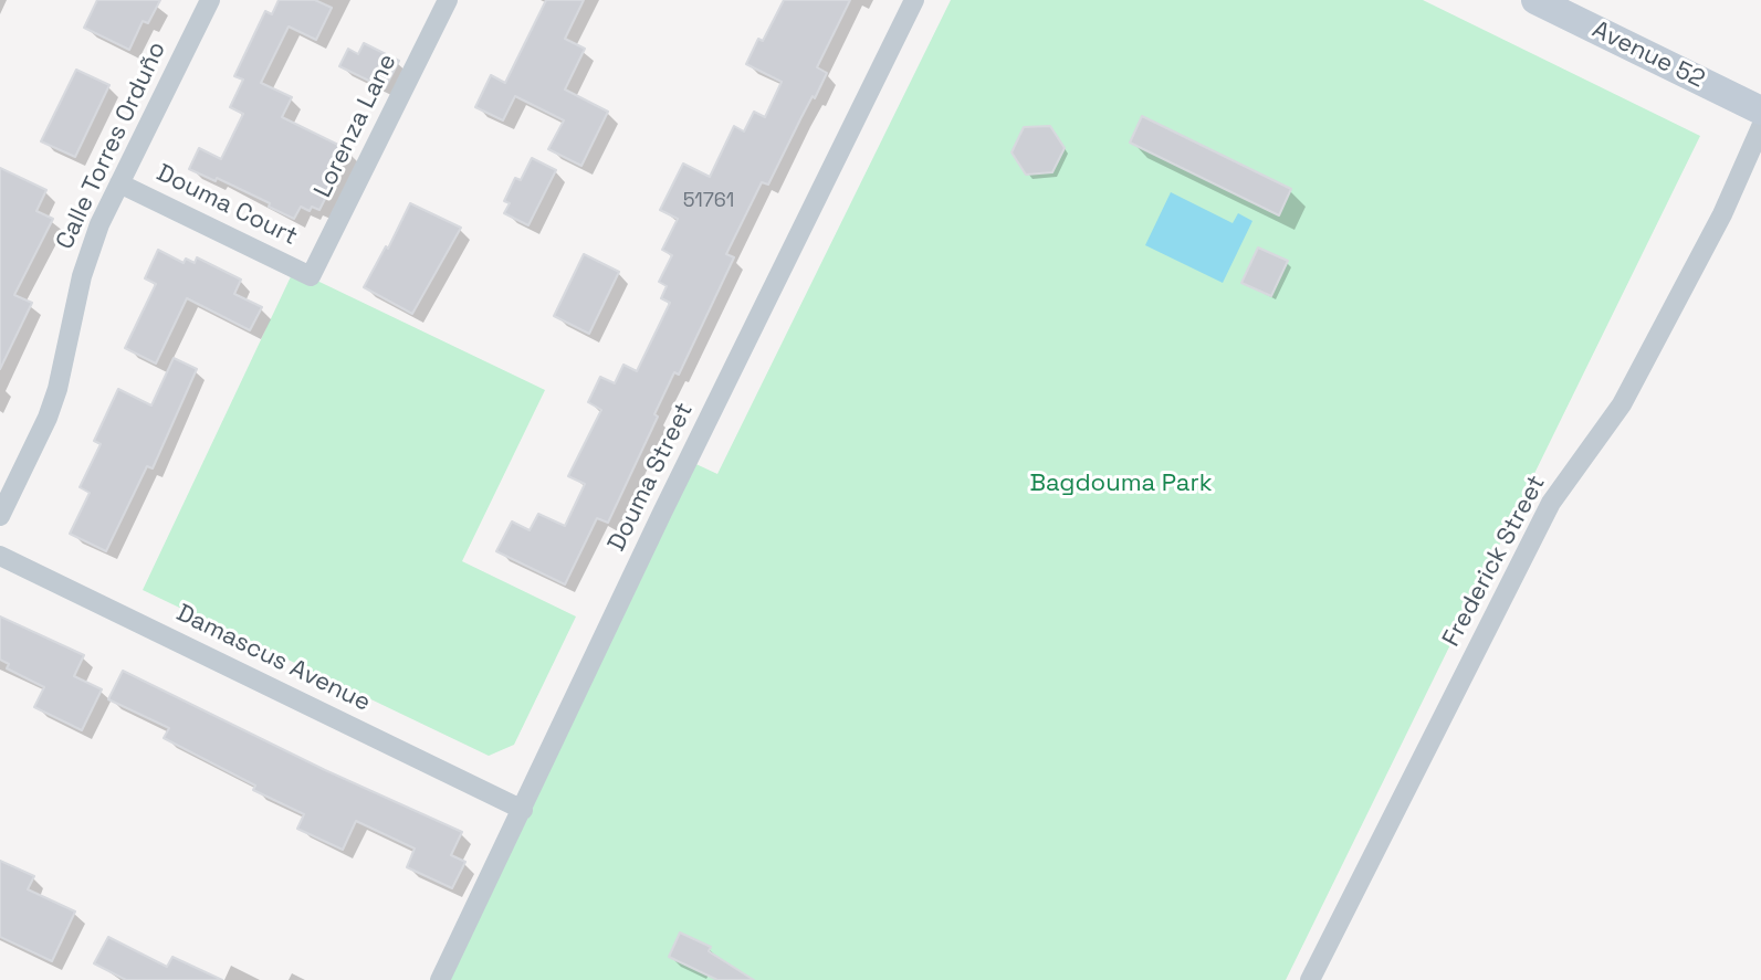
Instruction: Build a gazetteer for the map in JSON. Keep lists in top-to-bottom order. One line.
{"streets":{"main road":["Avenue 52"],"street":["Lorenza Lane","Calle Torres Orduño","Douma Court","Douma Street","Frederick Street","Damascus Avenue"]},"crossings":[["Lorenza Lane","Douma Court"],["Calle Torres Orduño","Douma Court"],["Douma Street","Damascus Avenue"]],"parks":["Bagdouma Park"],"house_numbers":["51761"]}
